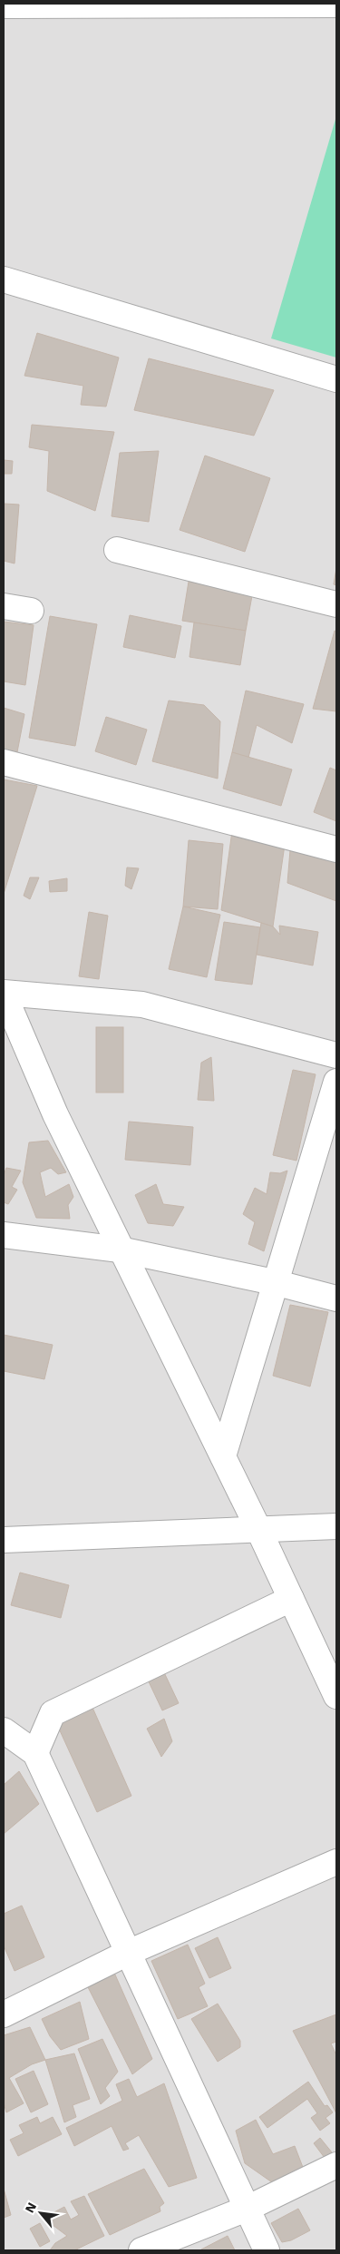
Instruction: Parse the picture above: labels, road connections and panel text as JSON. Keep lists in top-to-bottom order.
{
  "north": "top left"
}
